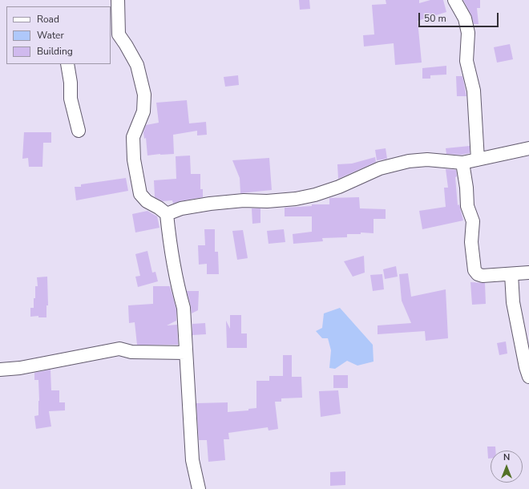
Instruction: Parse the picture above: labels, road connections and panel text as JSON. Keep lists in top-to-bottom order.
{
  "legend": ["Road", "Water", "Building"],
  "scale_bar": "50 m",
  "north": "top"
}
